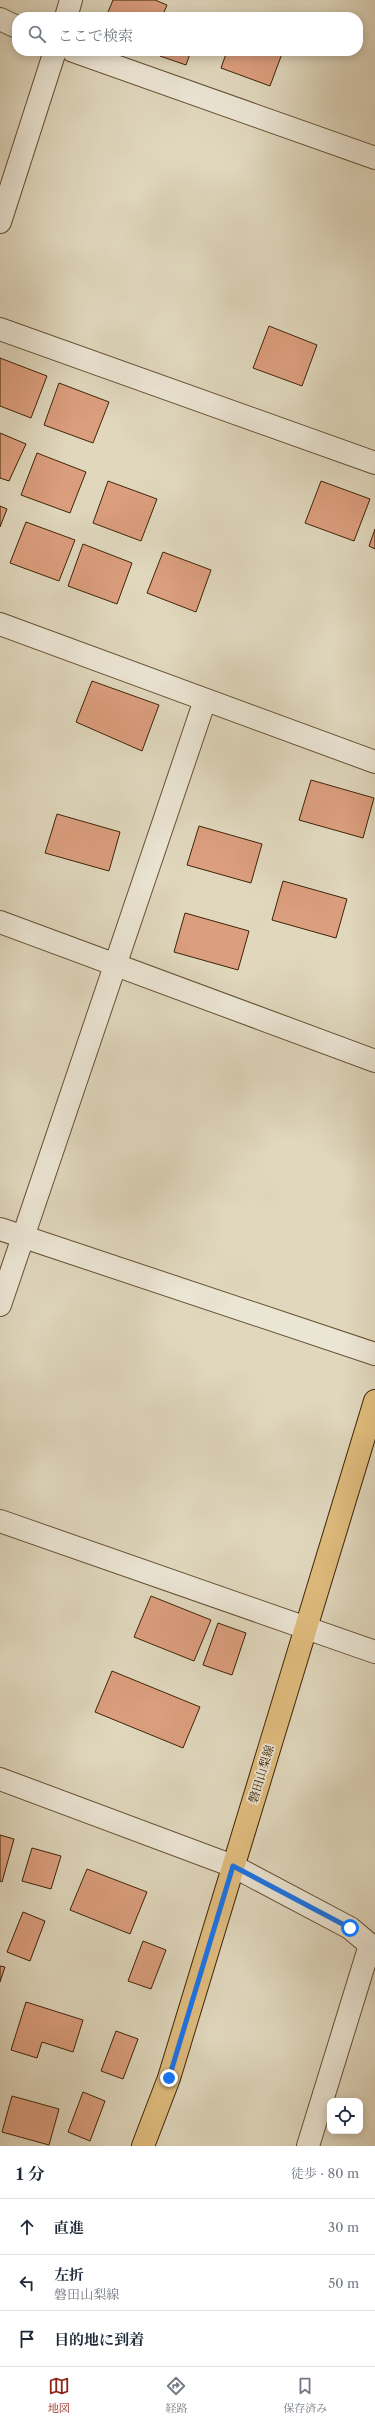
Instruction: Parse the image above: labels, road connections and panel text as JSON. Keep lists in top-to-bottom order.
{
  "streets": {
    "main road": ["磐田山梨線"]
  },
  "page": {
    "search": "ここで検索",
    "heading": ["1 分", "徒歩 · 80 m"],
    "list": [
      ["直進", "30 m"],
      ["左折", "磐田山梨線", "50 m"],
      "目的地に到着"
    ],
    "nav": ["地図", "経路", "保存済み"]
  }
}
